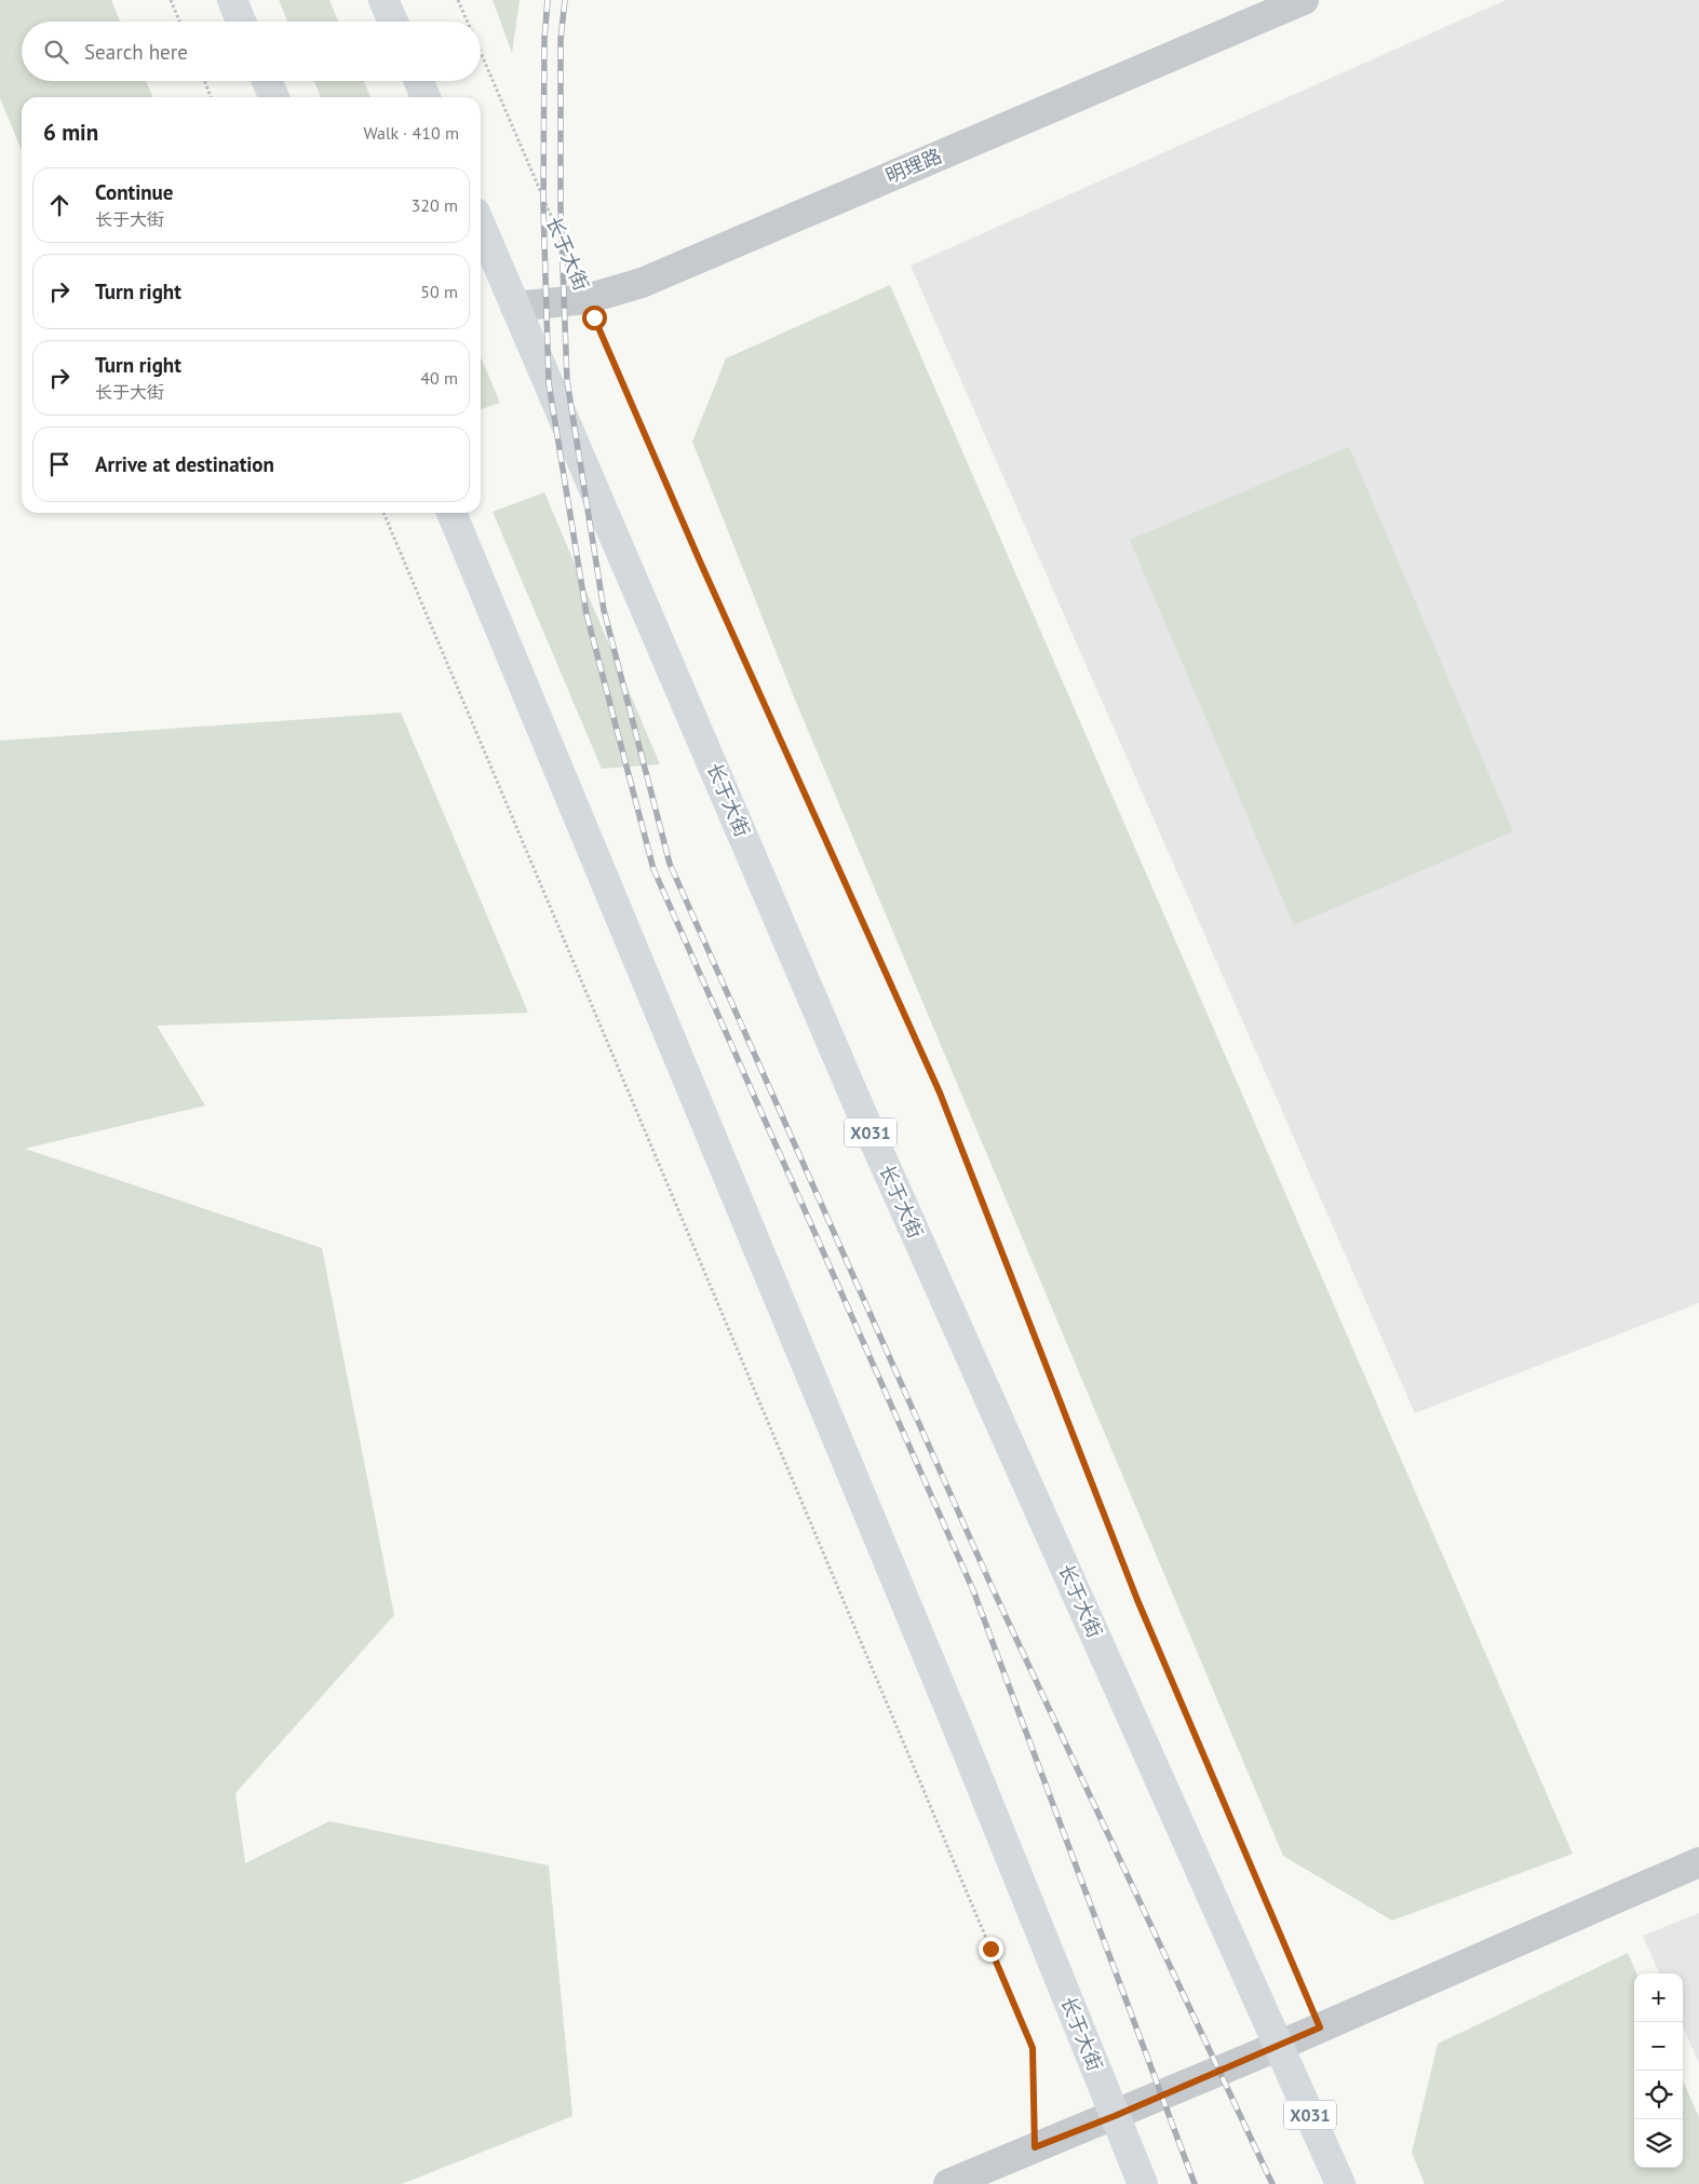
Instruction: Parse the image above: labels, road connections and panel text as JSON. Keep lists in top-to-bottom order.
{
  "streets": {
    "main road": ["长于大街", "X031"],
    "street": ["明理路"]
  },
  "crossings": [
    ["明理路", "长于大街"]
  ],
  "page": {
    "search": "Search here",
    "heading": ["6 min", "Walk · 410 m"],
    "list": [
      ["Continue", "长于大街", "320 m"],
      ["Turn right", "50 m"],
      ["Turn right", "长于大街", "40 m"],
      "Arrive at destination"
    ],
    "map_buttons": ["+", "−"]
  }
}
